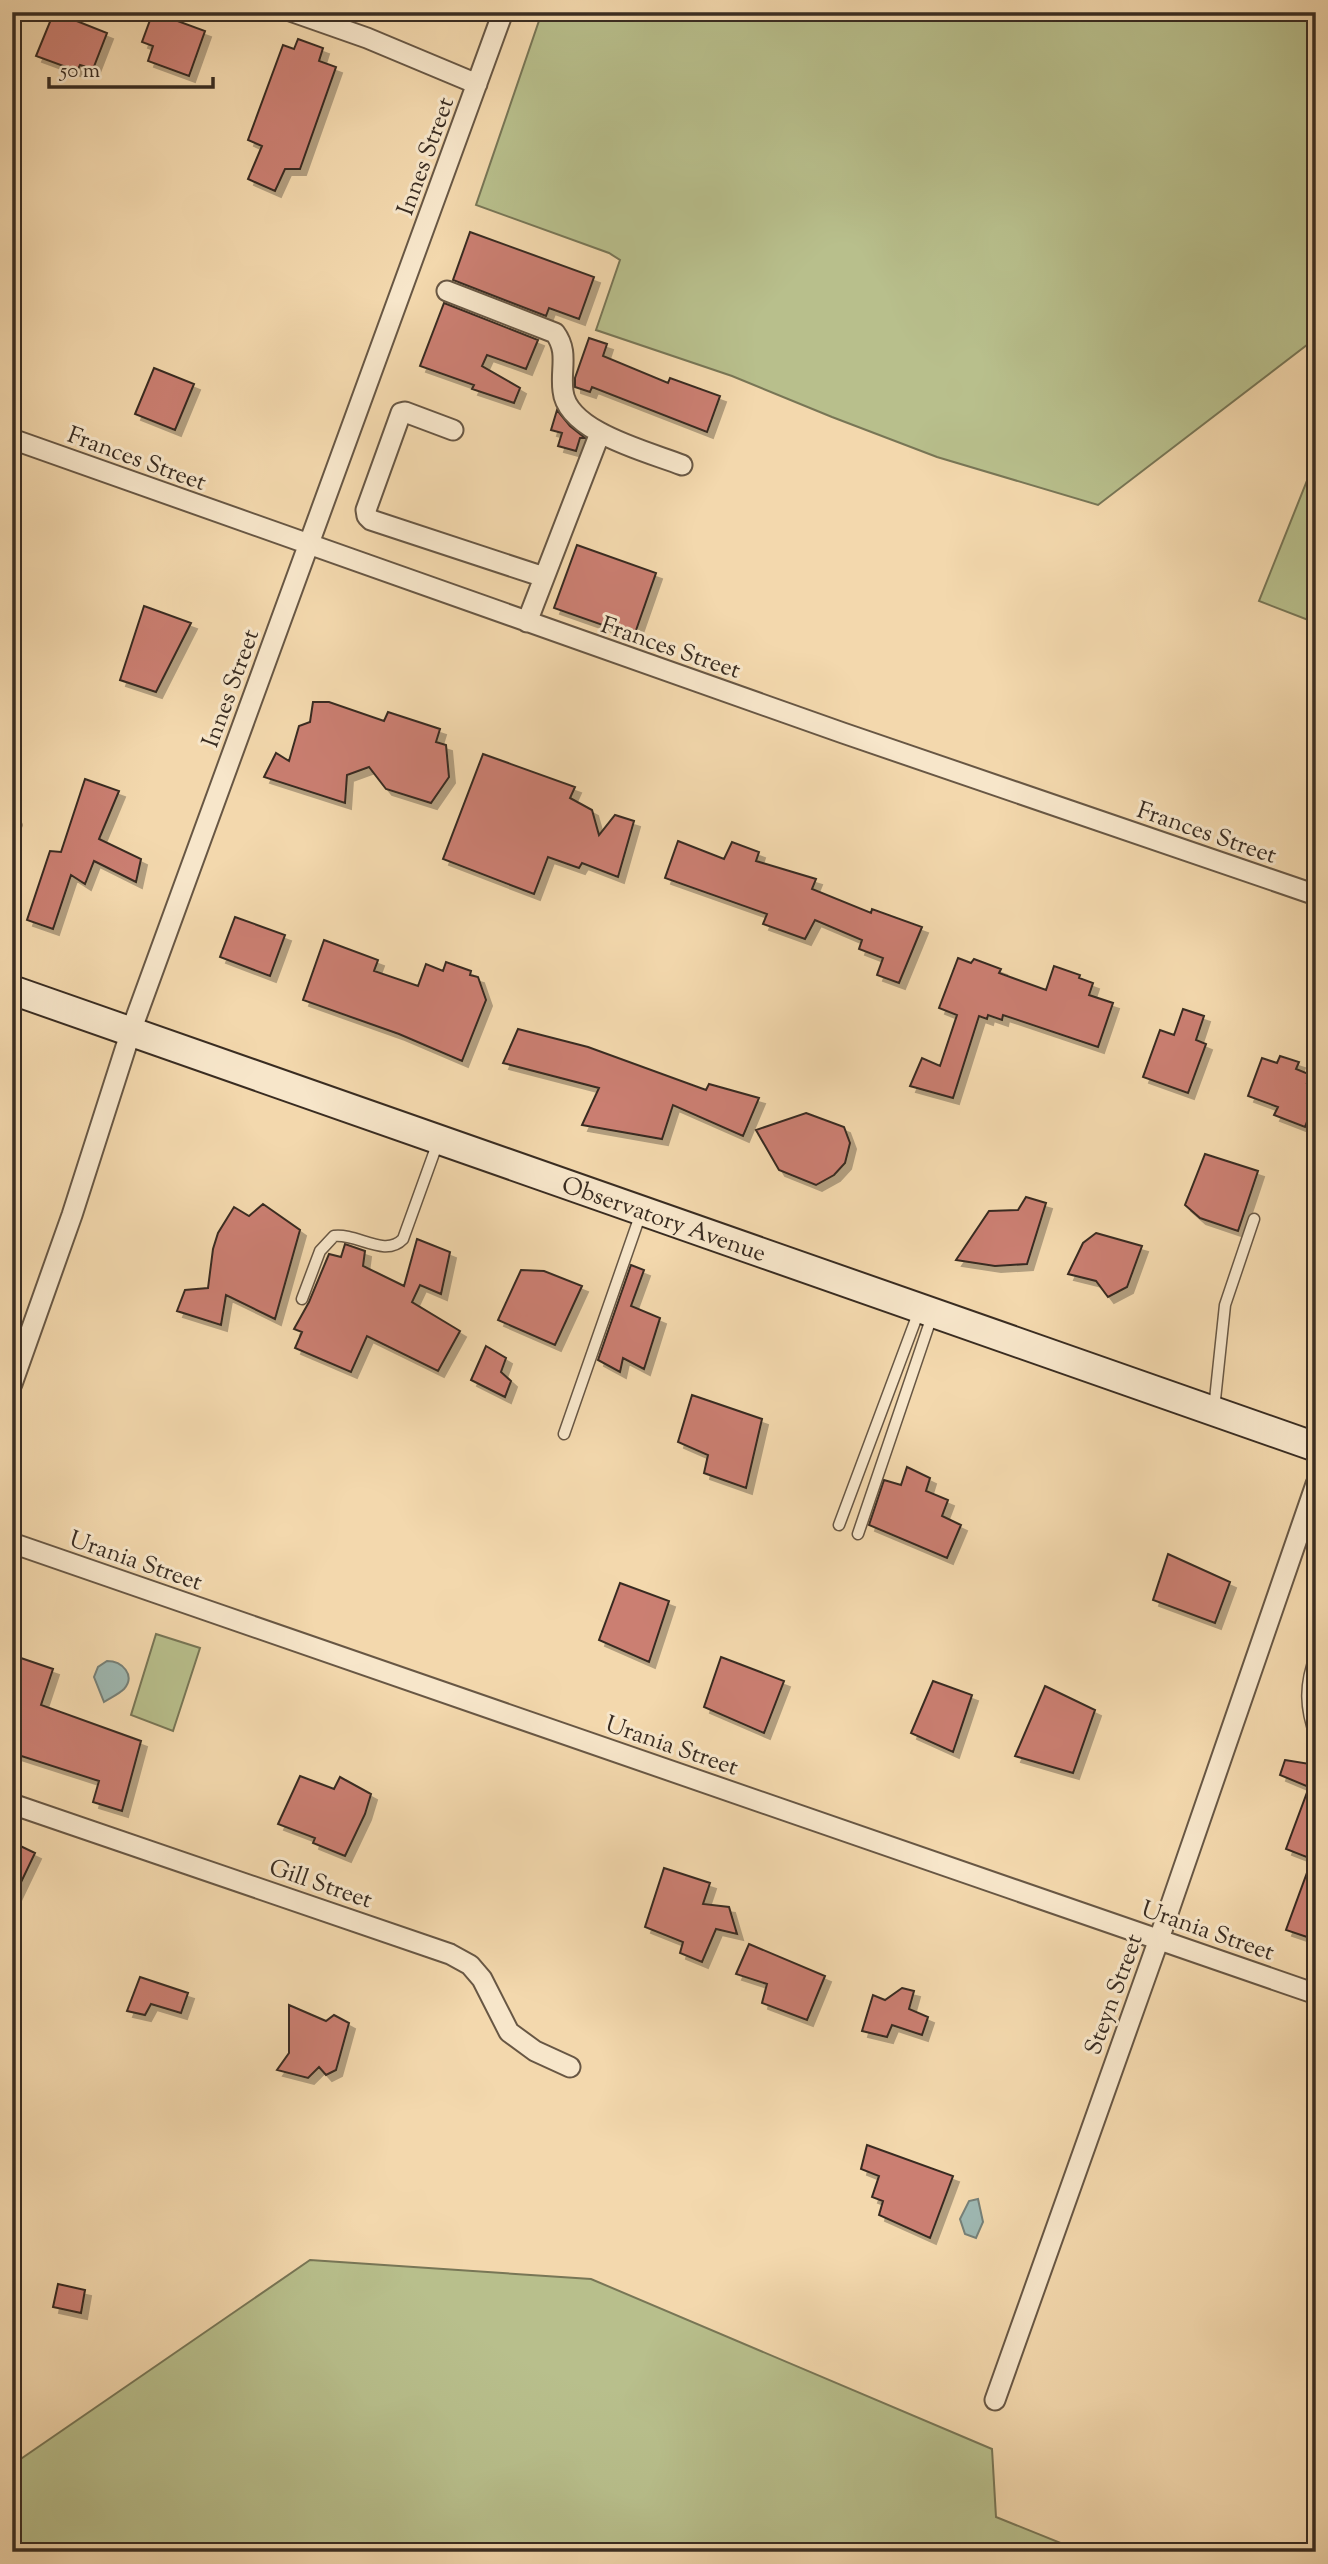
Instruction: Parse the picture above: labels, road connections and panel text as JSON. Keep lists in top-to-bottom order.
{
  "streets": {
    "main road": ["Observatory Avenue"],
    "street": [
      "Innes Street",
      "Frances Street",
      "Urania Street",
      "Gill Street",
      "Steyn Street"
    ]
  },
  "crossings": [
    ["Innes Street", "Frances Street"],
    ["Innes Street", "Observatory Avenue"],
    ["Urania Street", "Steyn Street"]
  ],
  "scale_bar": "50 m"
}
